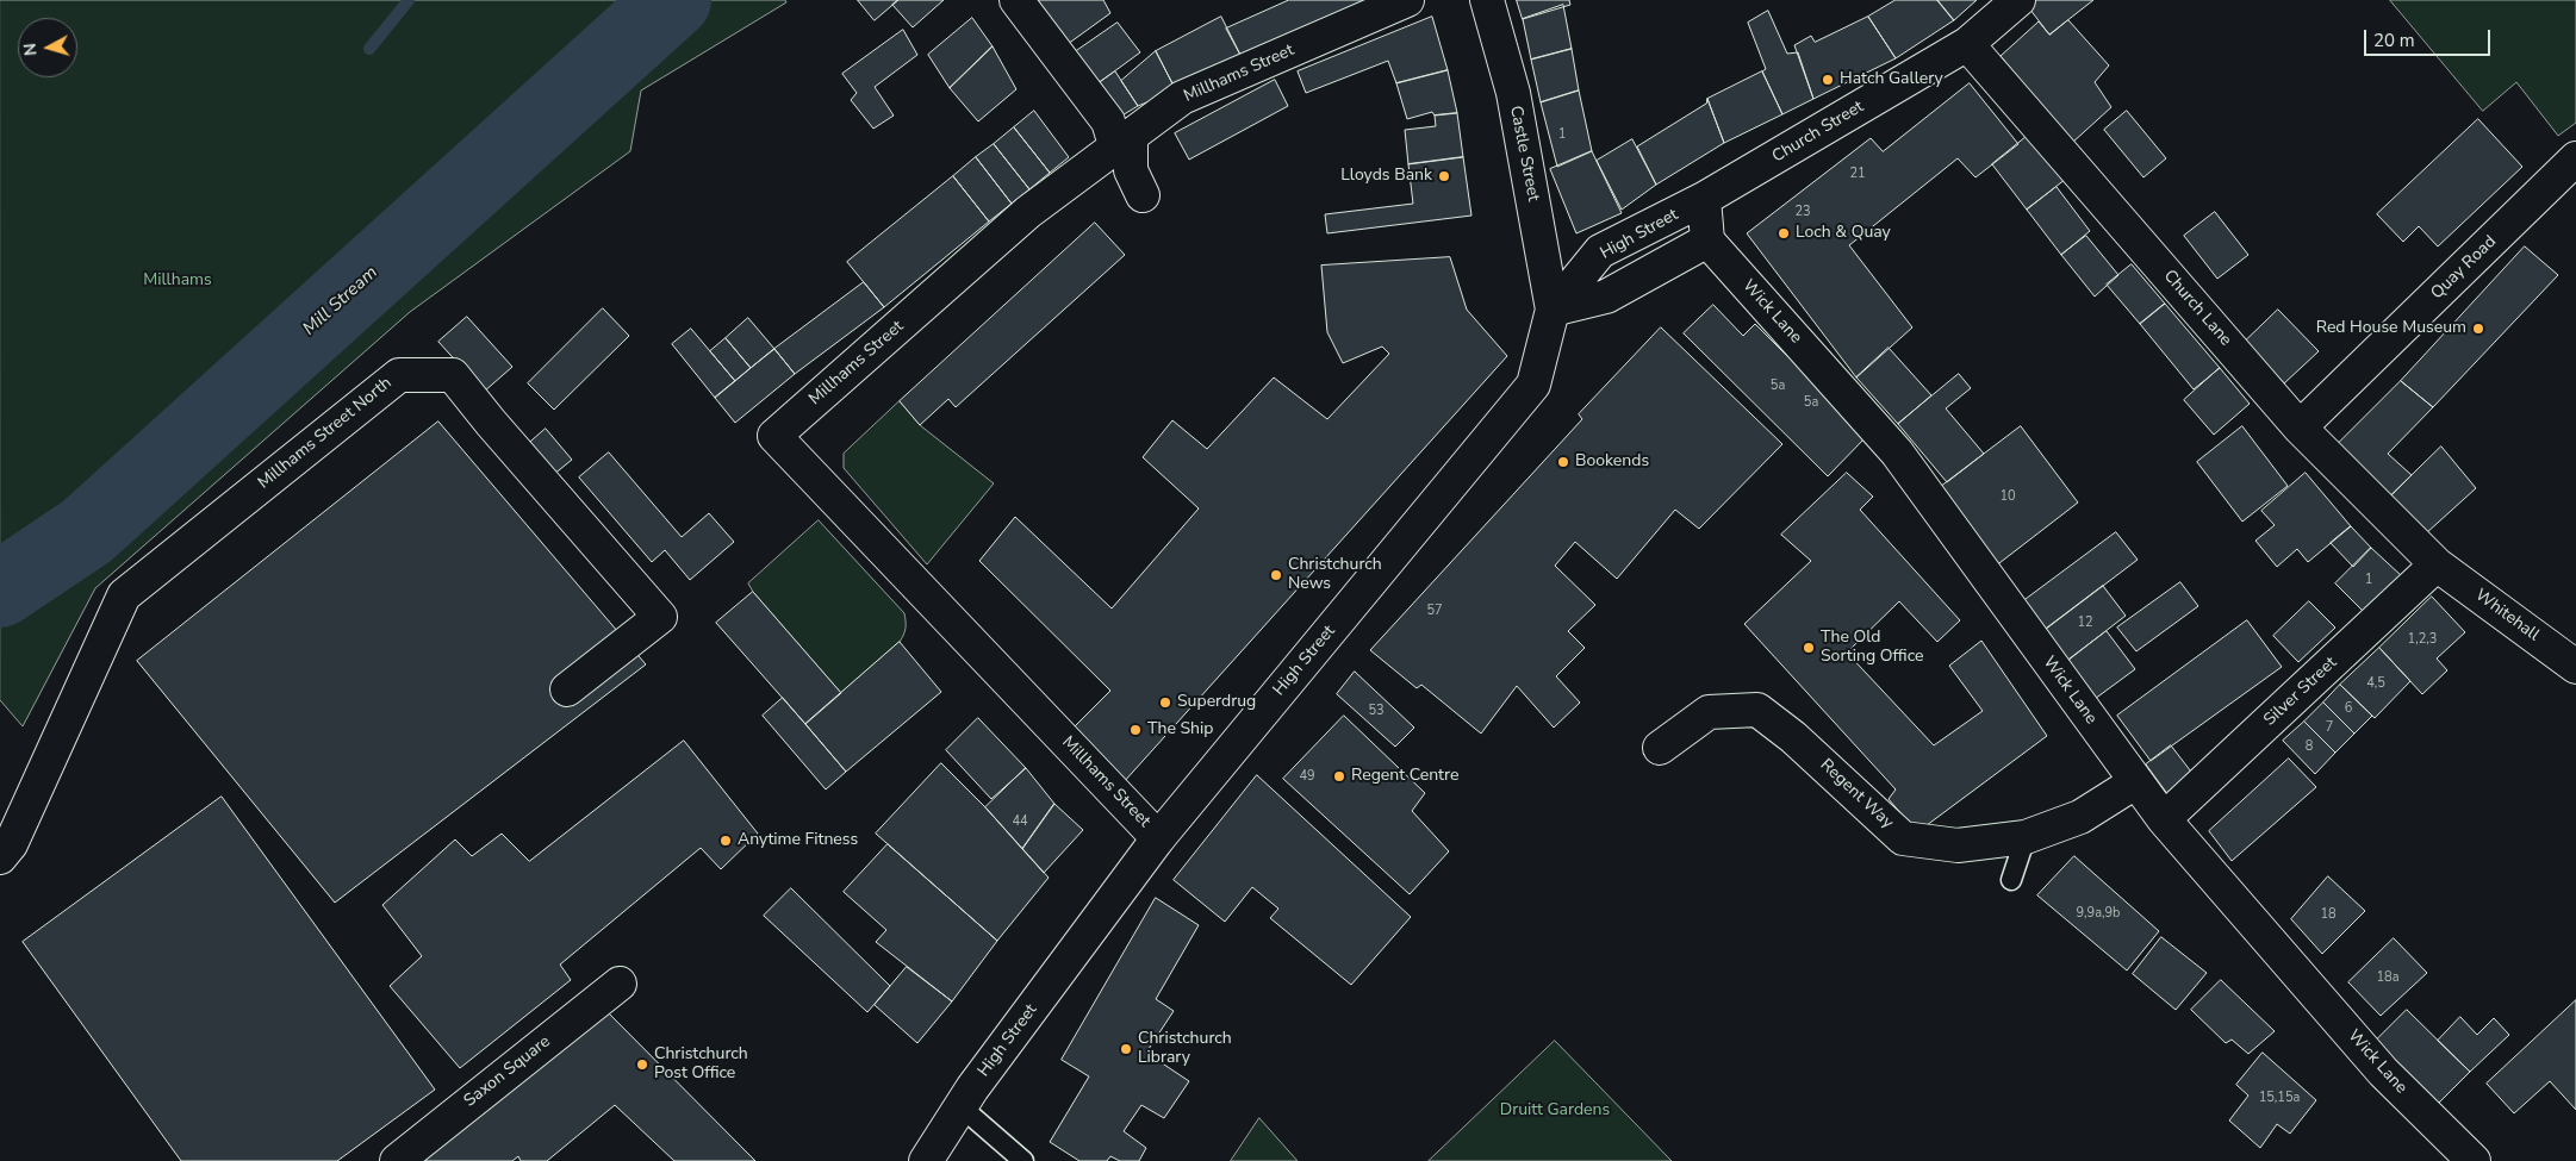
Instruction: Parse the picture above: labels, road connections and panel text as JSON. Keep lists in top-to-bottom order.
{
  "streets": {
    "street": [
      "Millhams Street",
      "Church Street",
      "Castle Street",
      "High Street",
      "Quay Road",
      "Church Lane",
      "Wick Lane",
      "Millhams Street North",
      "Whitehall",
      "Silver Street",
      "Regent Way",
      "Saxon Square"
    ]
  },
  "crossings": [
    ["Millhams Street", "High Street"],
    ["Church Street", "High Street"],
    ["Church Street", "Church Lane"],
    ["Castle Street", "High Street"],
    ["Quay Road", "Church Lane"],
    ["Church Lane", "Whitehall"],
    ["Church Lane", "Silver Street"],
    ["Wick Lane", "Silver Street"],
    ["Wick Lane", "Regent Way"],
    ["Whitehall", "Silver Street"]
  ],
  "water": ["Mill Stream"],
  "parks": ["Millhams", "Druitt Gardens"],
  "places": [
    "Hatch Gallery",
    "Lloyds Bank",
    "Loch & Quay",
    "Red House Museum",
    "Bookends",
    "Christchurch News",
    "The Old Sorting Office",
    "Superdrug",
    "The Ship",
    "Regent Centre",
    "Anytime Fitness",
    "Christchurch Library",
    "Christchurch Post Office"
  ],
  "house_numbers": [
    "1",
    "21",
    "23",
    "5a",
    "5a",
    "10",
    "1",
    "57",
    "12",
    "1,2,3",
    "4,5",
    "6",
    "53",
    "7",
    "8",
    "49",
    "44",
    "9,9a,9b",
    "18",
    "18a",
    "15,15a"
  ],
  "scale_bar": "20 m",
  "north": "left"
}
